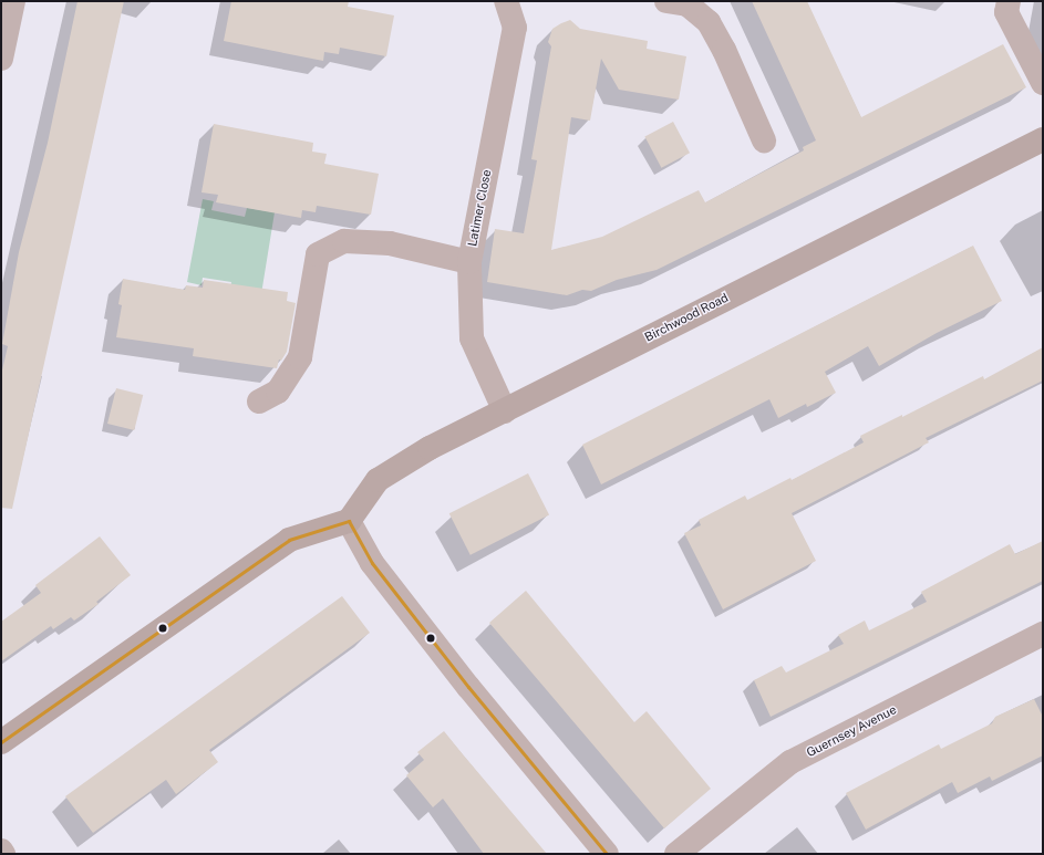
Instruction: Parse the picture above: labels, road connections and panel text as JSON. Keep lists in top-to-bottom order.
{
  "streets": {
    "street": ["Latimer Close", "Birchwood Road", "Guernsey Avenue"]
  },
  "crossings": [
    ["Latimer Close", "Birchwood Road"]
  ]
}
